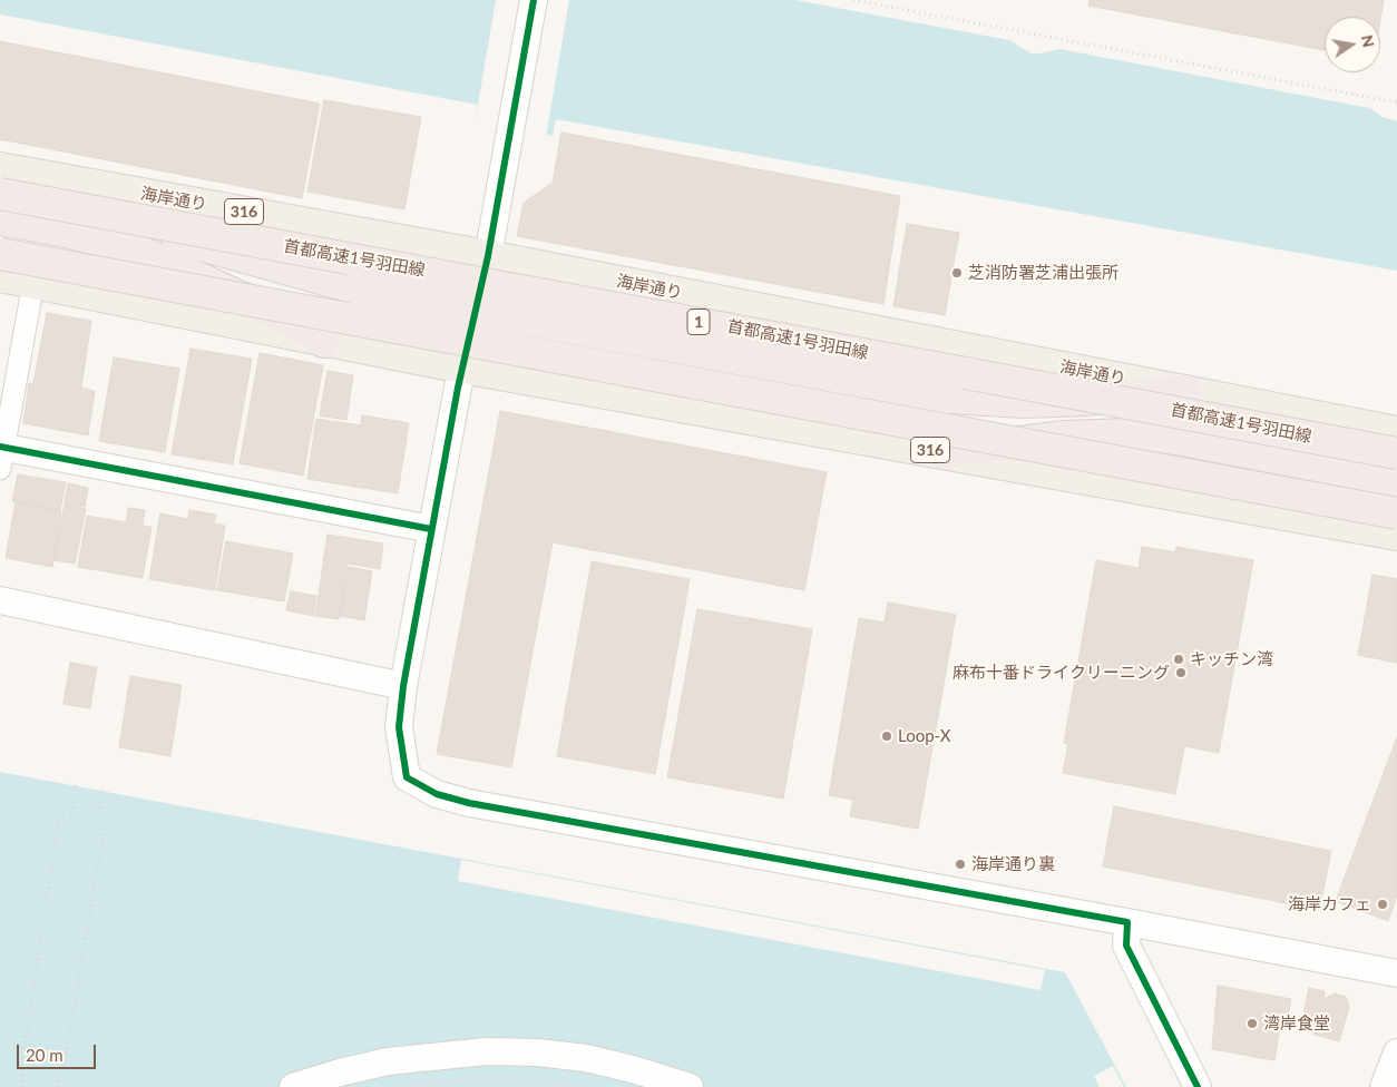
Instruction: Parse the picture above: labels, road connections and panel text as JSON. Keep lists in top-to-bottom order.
{
  "streets": {
    "highway": ["首都高速1号羽田線", "1"],
    "main road": ["海岸通り", "316"]
  },
  "places": [
    "芝消防署芝浦出張所",
    "キッチン湾",
    "麻布十番ドライクリーニング",
    "Loop-X",
    "海岸通り裏",
    "海岸カフェ",
    "湾岸食堂"
  ],
  "scale_bar": "20 m",
  "north": "right"
}
